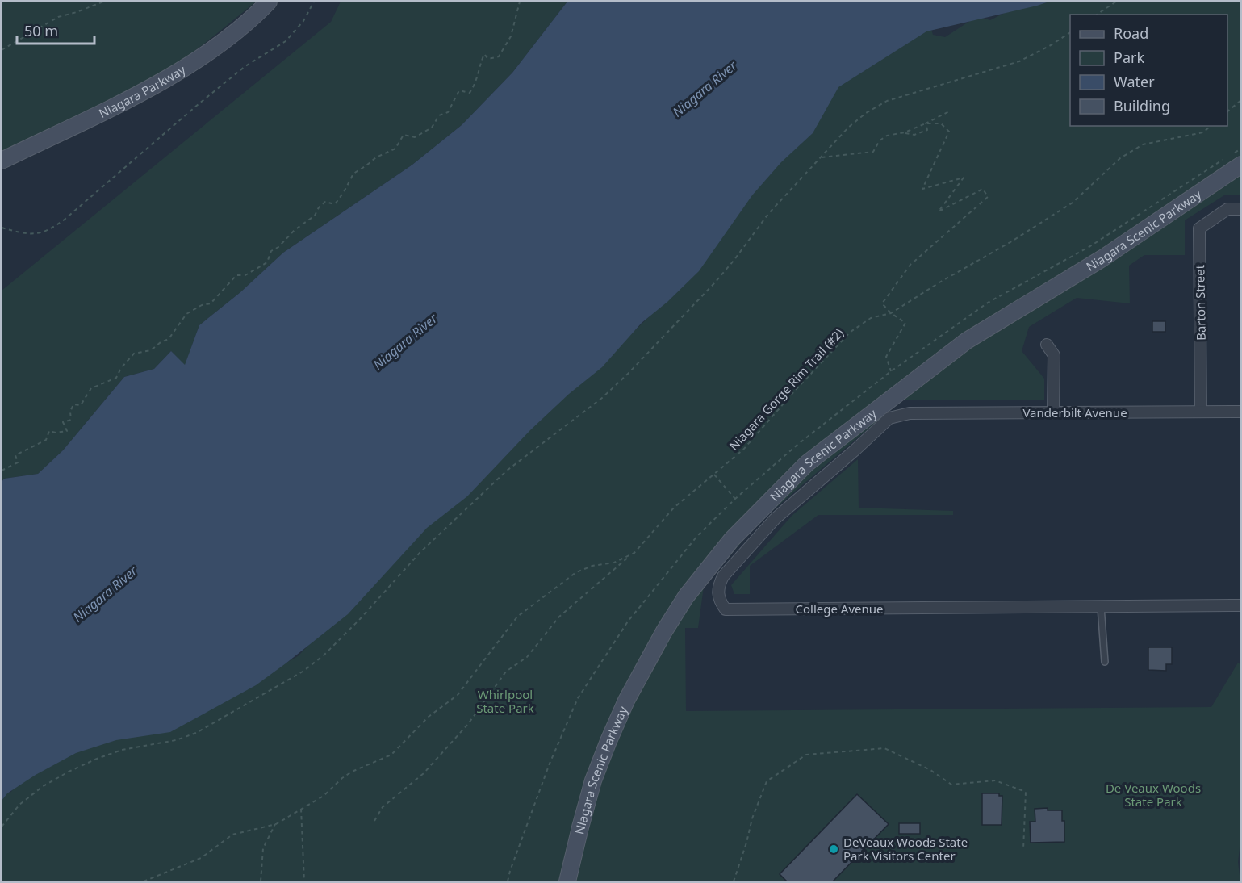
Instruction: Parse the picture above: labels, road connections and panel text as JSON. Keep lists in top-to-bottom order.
{
  "streets": {
    "main road": ["Niagara Parkway", "Niagara Scenic Parkway"],
    "street": ["Barton Street", "Vanderbilt Avenue", "College Avenue"],
    "path": ["Niagara Gorge Rim Trail (#2)"]
  },
  "crossings": [
    ["Barton Street", "Vanderbilt Avenue"],
    ["Vanderbilt Avenue", "College Avenue"]
  ],
  "water": ["Niagara River"],
  "parks": ["Whirlpool State Park", "De Veaux Woods State Park"],
  "places": ["DeVeaux Woods State Park Visitors Center"],
  "legend": [
    "Road",
    "Park",
    "Water",
    "Building"
  ],
  "scale_bar": "50 m"
}
